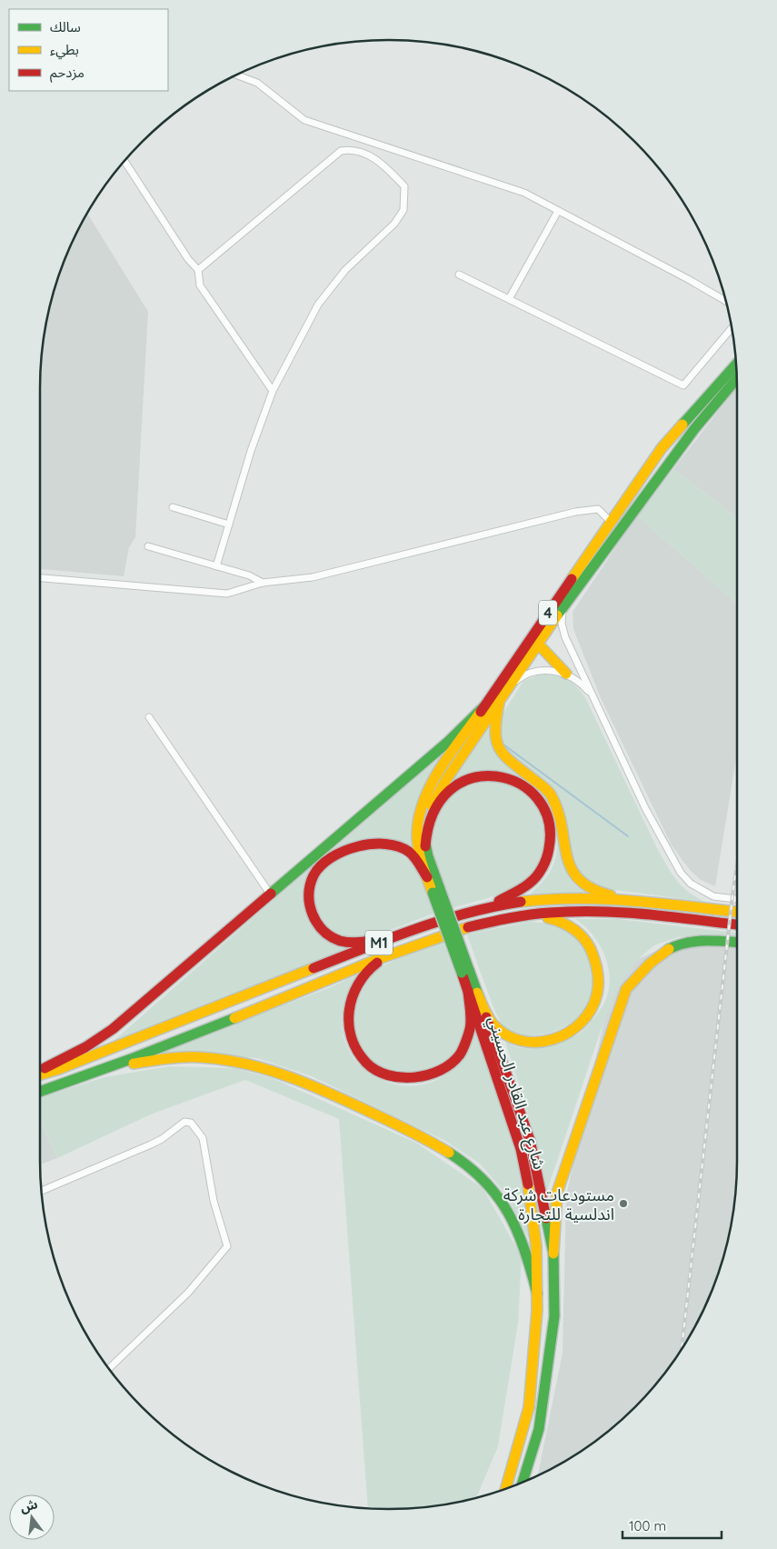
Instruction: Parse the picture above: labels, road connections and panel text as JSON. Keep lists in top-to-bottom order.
{
  "streets": {
    "main road": ["4", "M1", "شارع عبد القادر الحسيني"]
  },
  "crossings": [
    ["4", "شارع عبد القادر الحسيني"]
  ],
  "places": ["مستودعات شركة اندلسية للتجارة"],
  "legend": ["سالك", "بطيء", "مزدحم"],
  "scale_bar": "100 m",
  "north": "top"
}
